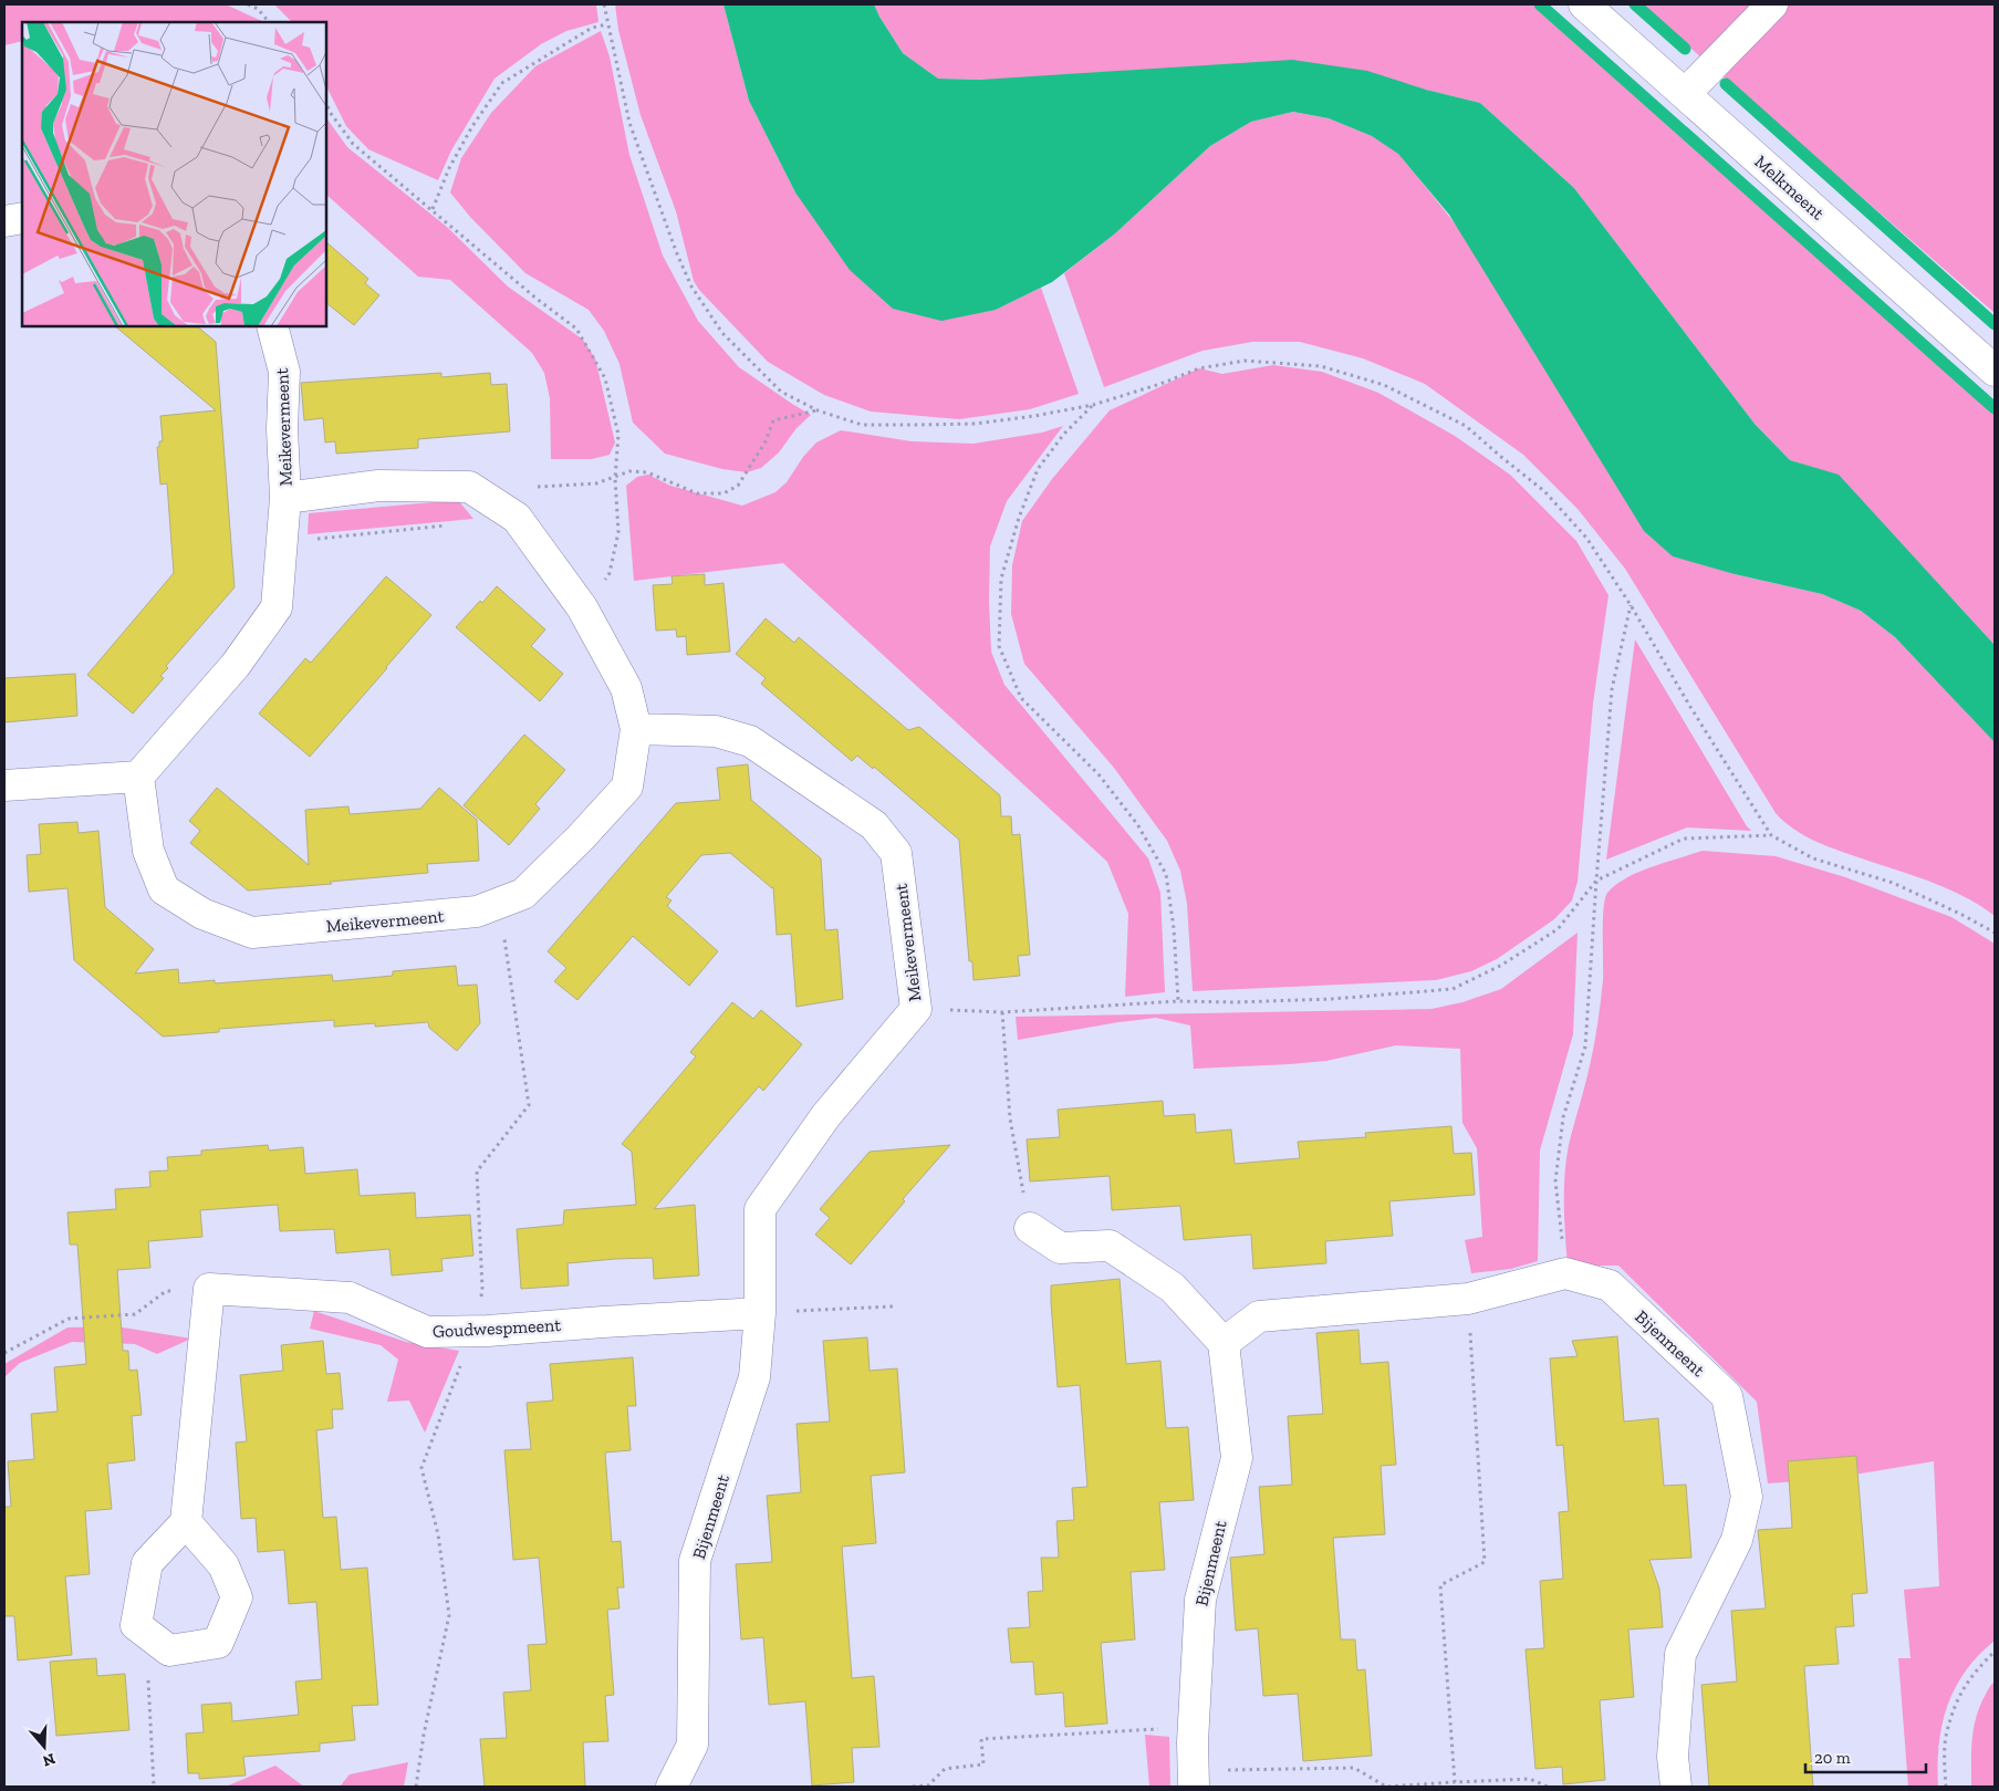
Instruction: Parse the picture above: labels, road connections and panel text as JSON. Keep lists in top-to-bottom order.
{
  "streets": {
    "street": [
      "Melkmeent",
      "Meikevermeent",
      "Goudwespmeent",
      "Bijenmeent"
    ]
  },
  "crossings": [
    ["Meikevermeent", "Goudwespmeent"],
    ["Meikevermeent", "Bijenmeent"],
    ["Goudwespmeent", "Bijenmeent"]
  ],
  "scale_bar": "20 m",
  "north": "bottom"
}
